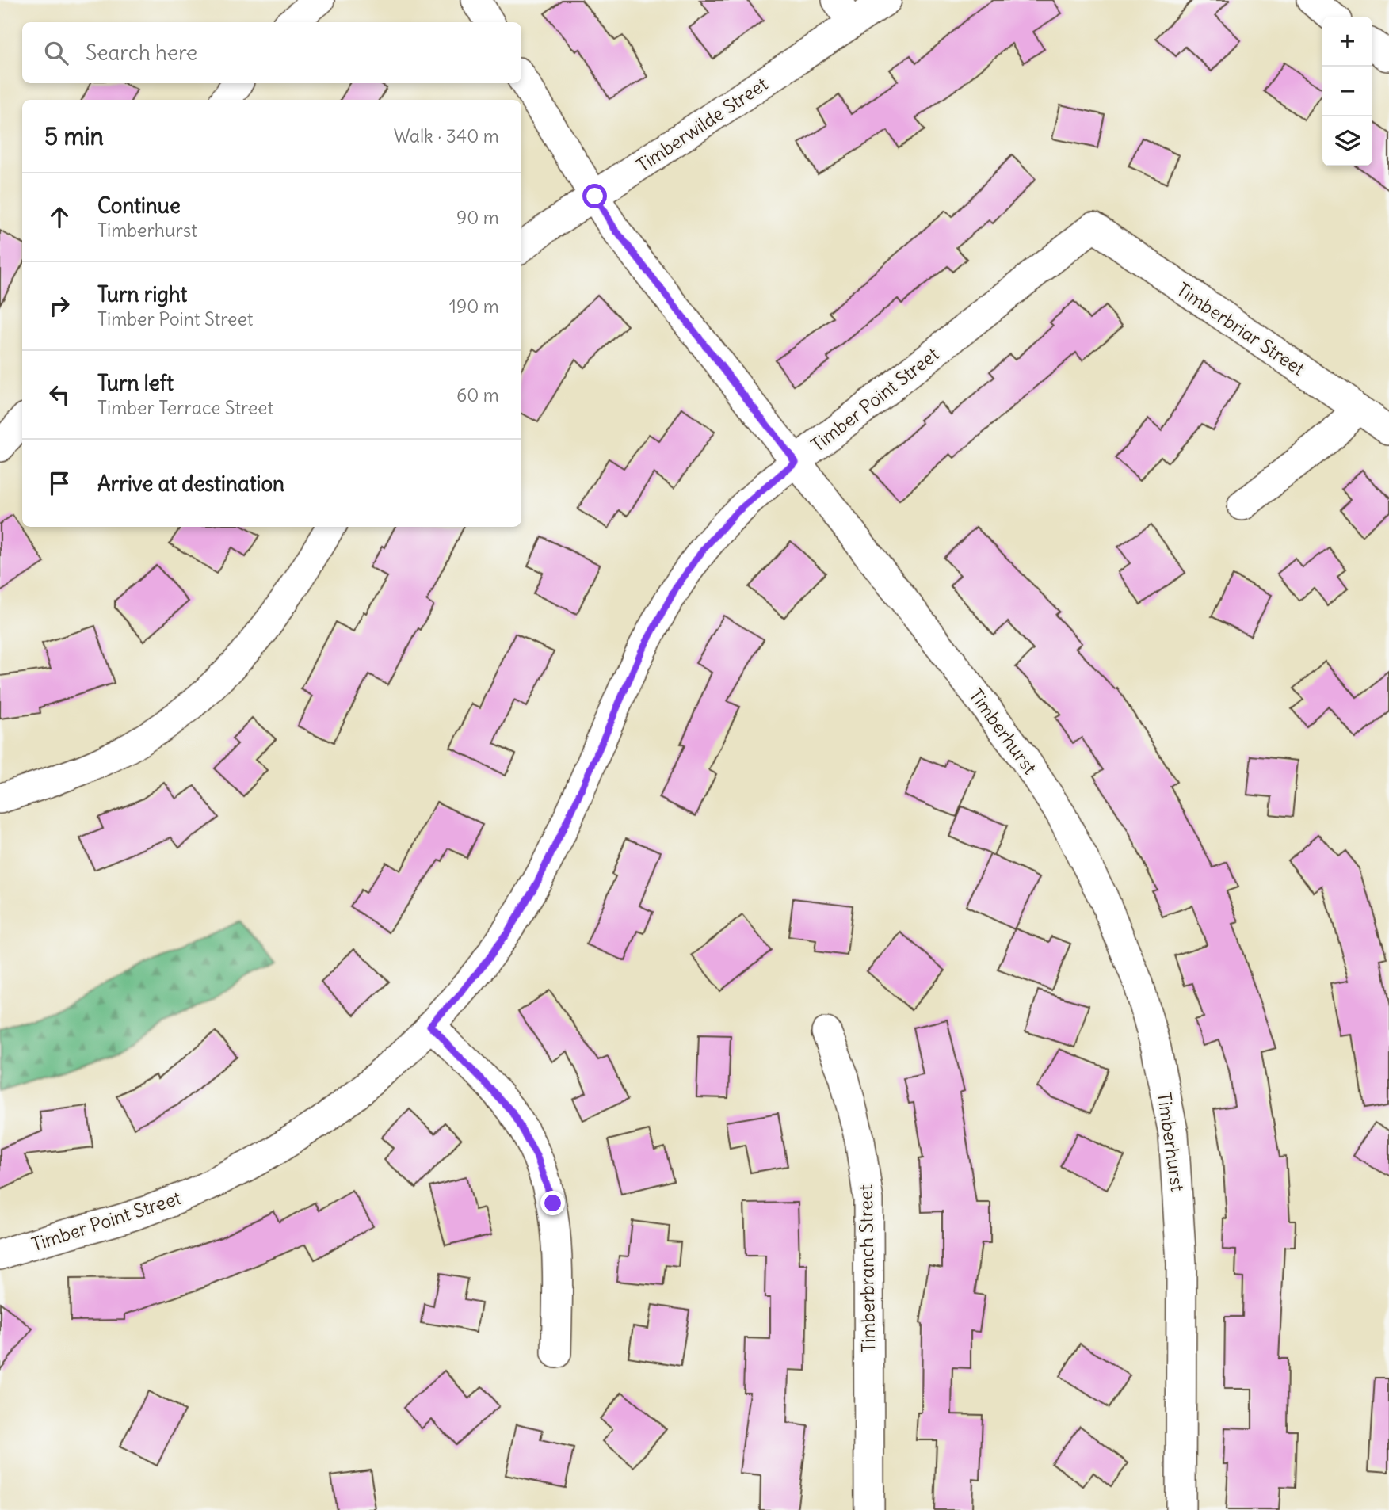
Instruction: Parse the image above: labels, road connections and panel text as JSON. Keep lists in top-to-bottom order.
{
  "streets": {
    "street": [
      "Timberwilde Street",
      "Timberbriar Street",
      "Timber Point Street",
      "Timberhurst",
      "Timberbranch Street"
    ]
  },
  "crossings": [
    ["Timberwilde Street", "Timberhurst"],
    ["Timberbriar Street", "Timber Point Street"],
    ["Timber Point Street", "Timberhurst"]
  ],
  "page": {
    "map_buttons": ["+", "−"],
    "search": "Search here",
    "heading": ["5 min", "Walk · 340 m"],
    "list": [
      ["Continue", "Timberhurst", "90 m"],
      ["Turn right", "Timber Point Street", "190 m"],
      ["Turn left", "Timber Terrace Street", "60 m"],
      "Arrive at destination"
    ]
  }
}
